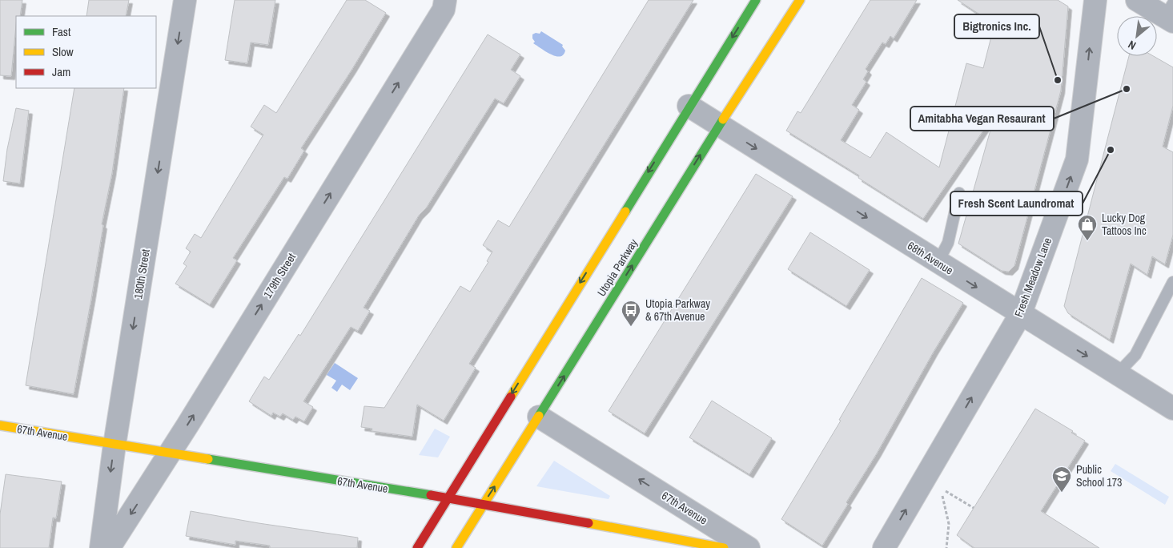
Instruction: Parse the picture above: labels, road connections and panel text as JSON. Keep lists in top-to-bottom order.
{
  "streets": {
    "main road": ["Utopia Parkway", "67th Avenue"],
    "street": [
      "68th Avenue",
      "180th Street",
      "179th Street",
      "Fresh Meadow Lane"
    ]
  },
  "crossings": [
    ["68th Avenue", "Utopia Parkway"],
    ["68th Avenue", "Fresh Meadow Lane"],
    ["Utopia Parkway", "67th Avenue"],
    ["180th Street", "67th Avenue"],
    ["179th Street", "67th Avenue"]
  ],
  "one_way": ["68th Avenue", "180th Street", "Fresh Meadow Lane"],
  "places": {
    "other": ["Bigtronics Inc.", "Amitabha Vegan Resaurant", "Fresh Scent Laundromat"],
    "shop": ["Lucky Dog Tattoos Inc"],
    "bus stop": ["Utopia Parkway & 67th Avenue"],
    "school or university": ["Public School 173"]
  },
  "legend": ["Fast", "Slow", "Jam"],
  "north": "bottom left"
}
